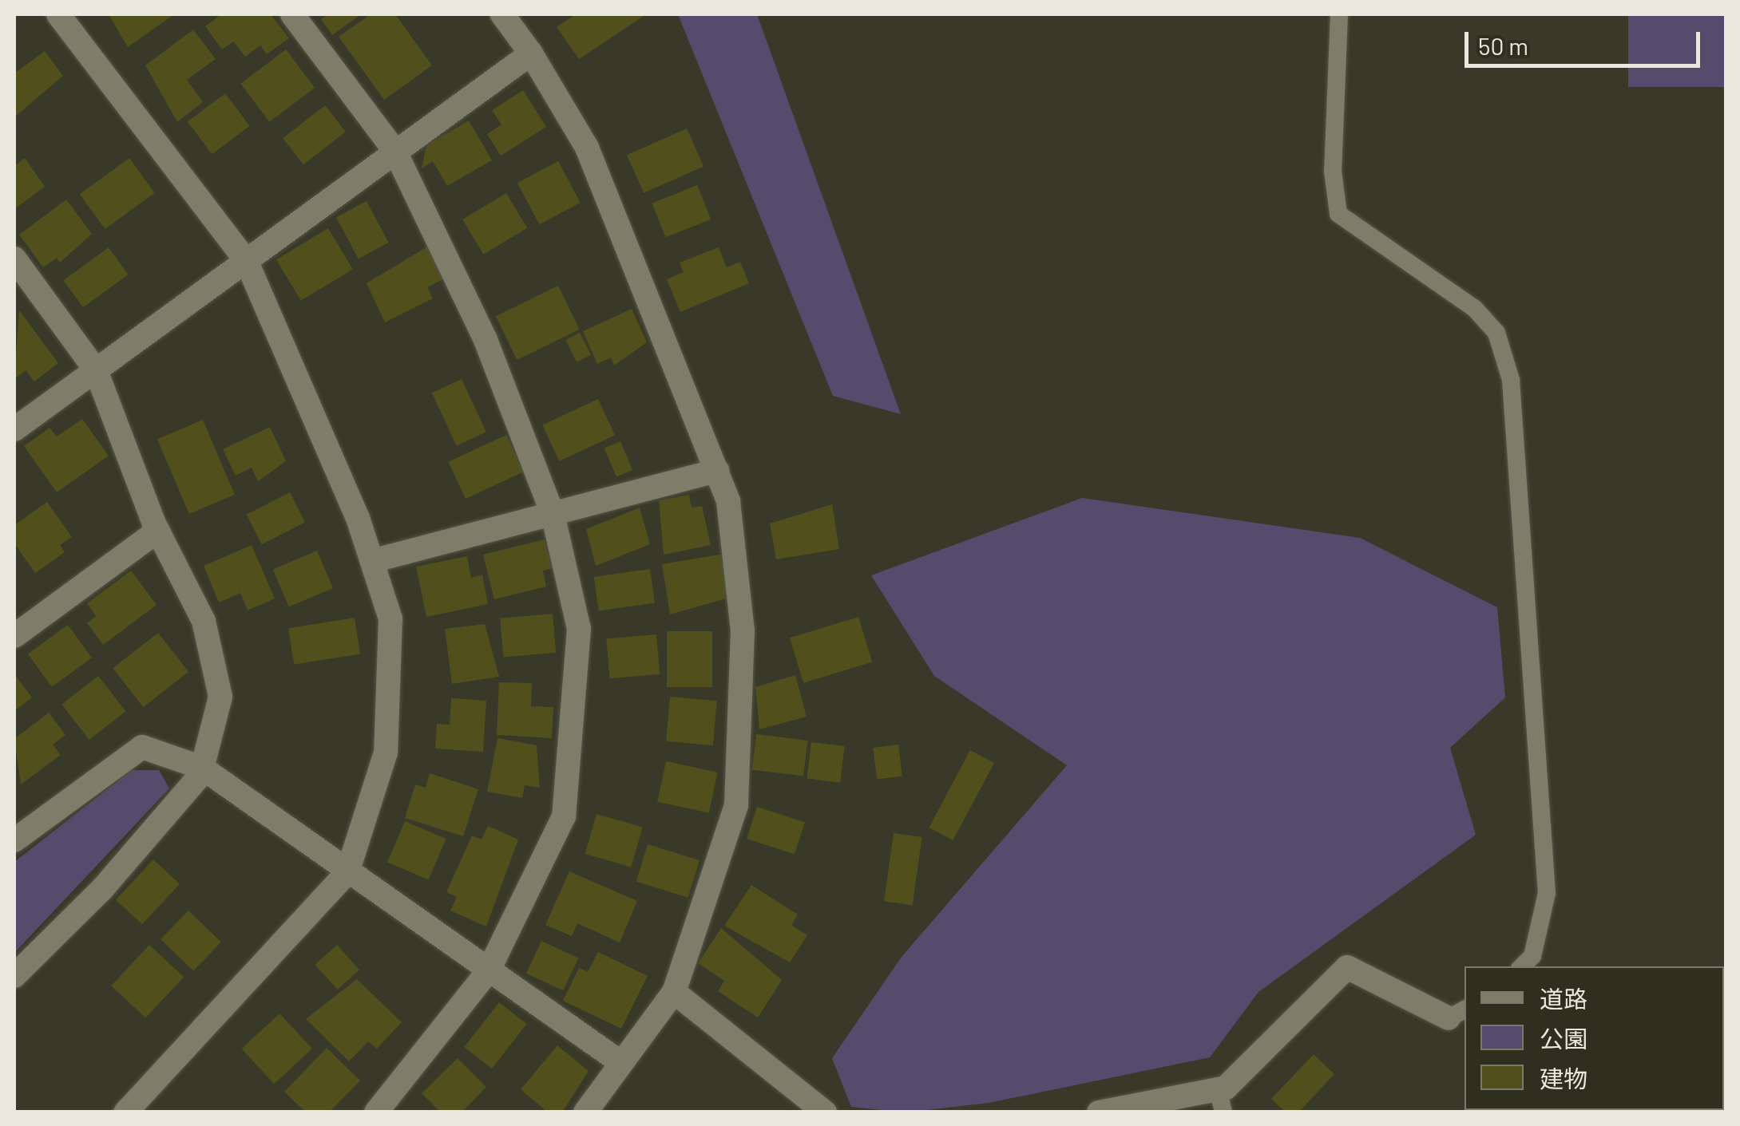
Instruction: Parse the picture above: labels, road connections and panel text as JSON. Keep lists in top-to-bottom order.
{
  "legend": ["道路", "公園", "建物"],
  "scale_bar": "50 m"
}
